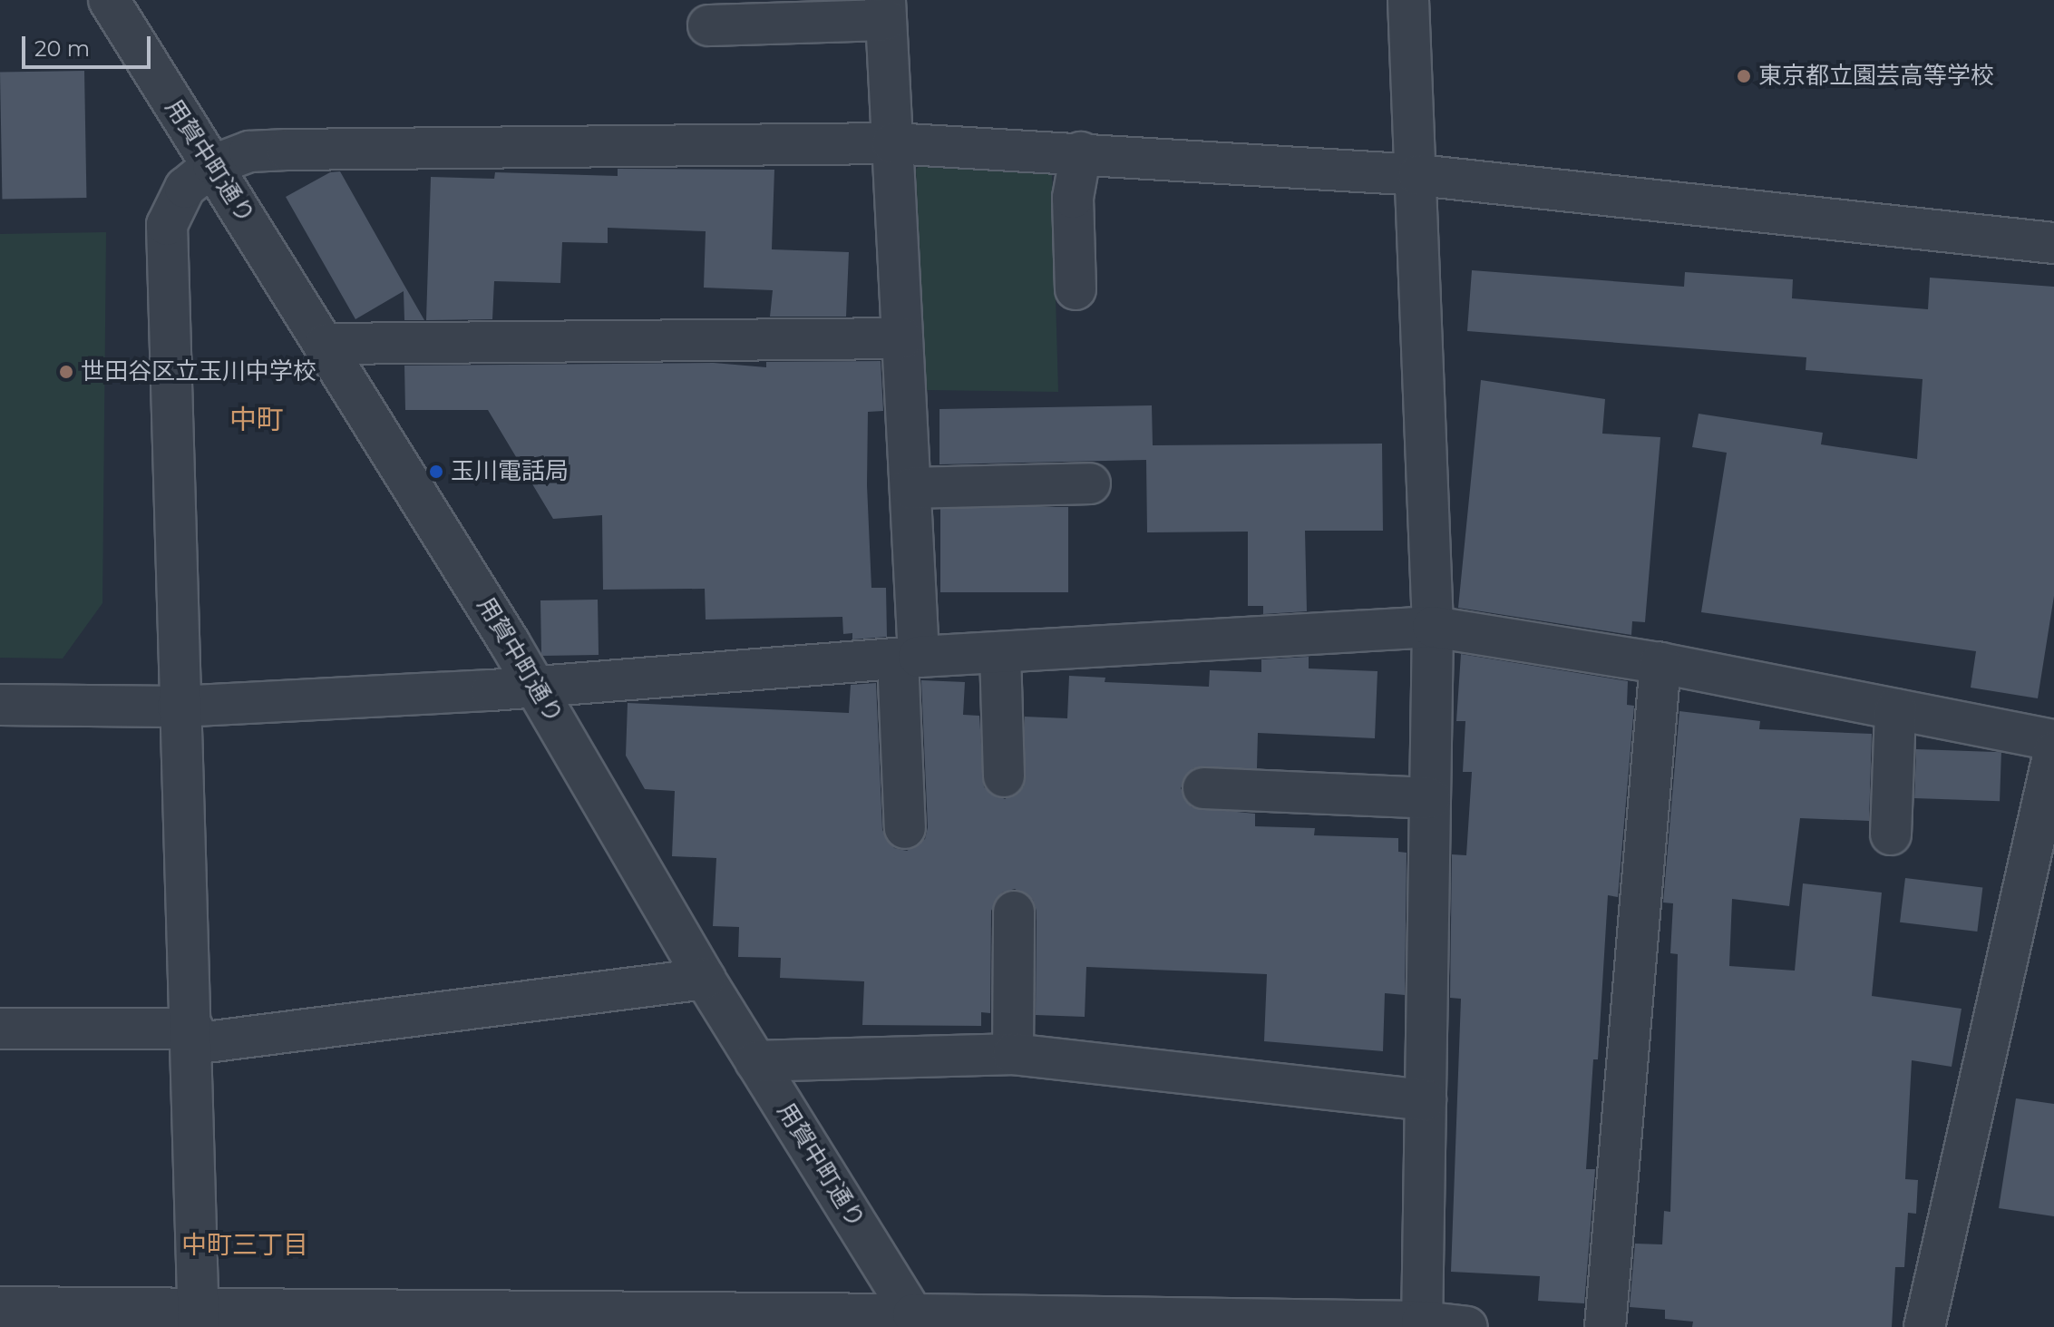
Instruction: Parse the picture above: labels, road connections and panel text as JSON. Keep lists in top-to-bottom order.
{
  "streets": {
    "street": ["用賀中町通り"]
  },
  "districts": ["中町", "中町三丁目"],
  "places": ["東京都立園芸高等学校", "世田谷区立玉川中学校", "玉川電話局"],
  "scale_bar": "20 m"
}
